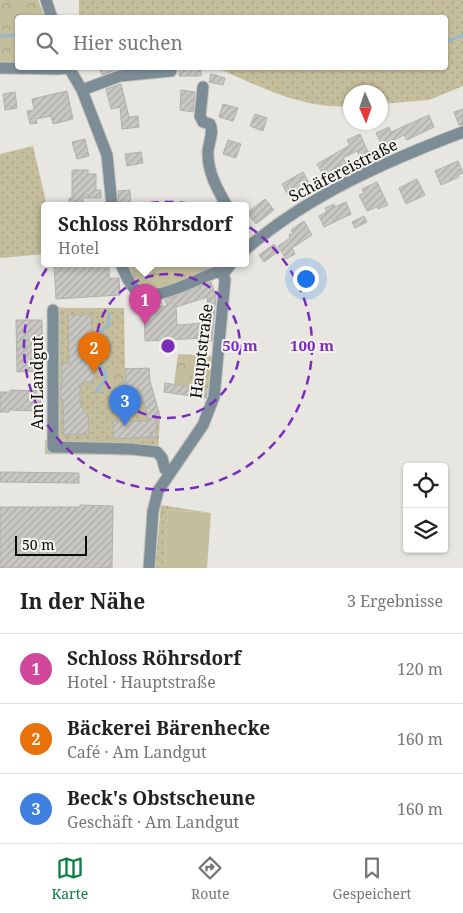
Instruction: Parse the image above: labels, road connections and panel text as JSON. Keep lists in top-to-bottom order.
{
  "streets": {
    "street": ["Schäfereistraße", "Hauptstraße", "Am Landgut"]
  },
  "crossings": [
    ["Hauptstraße", "Am Landgut"]
  ],
  "scale_bar": "50 m",
  "north": "bottom",
  "page": {
    "search": "Hier suchen",
    "popup": ["Schloss Röhrsdorf", "Hotel"],
    "pins": ["1", "2", "3"],
    "scale": "50 m",
    "heading": ["In der Nähe", "3 Ergebnisse"],
    "list": [
      {
        "mark": "1",
        "name": "Schloss Röhrsdorf",
        "note": "Hotel · Hauptstraße",
        "value": "120 m"
      },
      {
        "mark": "2",
        "name": "Bäckerei Bärenhecke",
        "note": "Café · Am Landgut",
        "value": "160 m"
      },
      {
        "mark": "3",
        "name": "Beck's Obstscheune",
        "note": "Geschäft · Am Landgut",
        "value": "160 m"
      }
    ],
    "nav": ["Karte", "Route", "Gespeichert"]
  },
  "rings": ["50 m", "100 m"]
}
